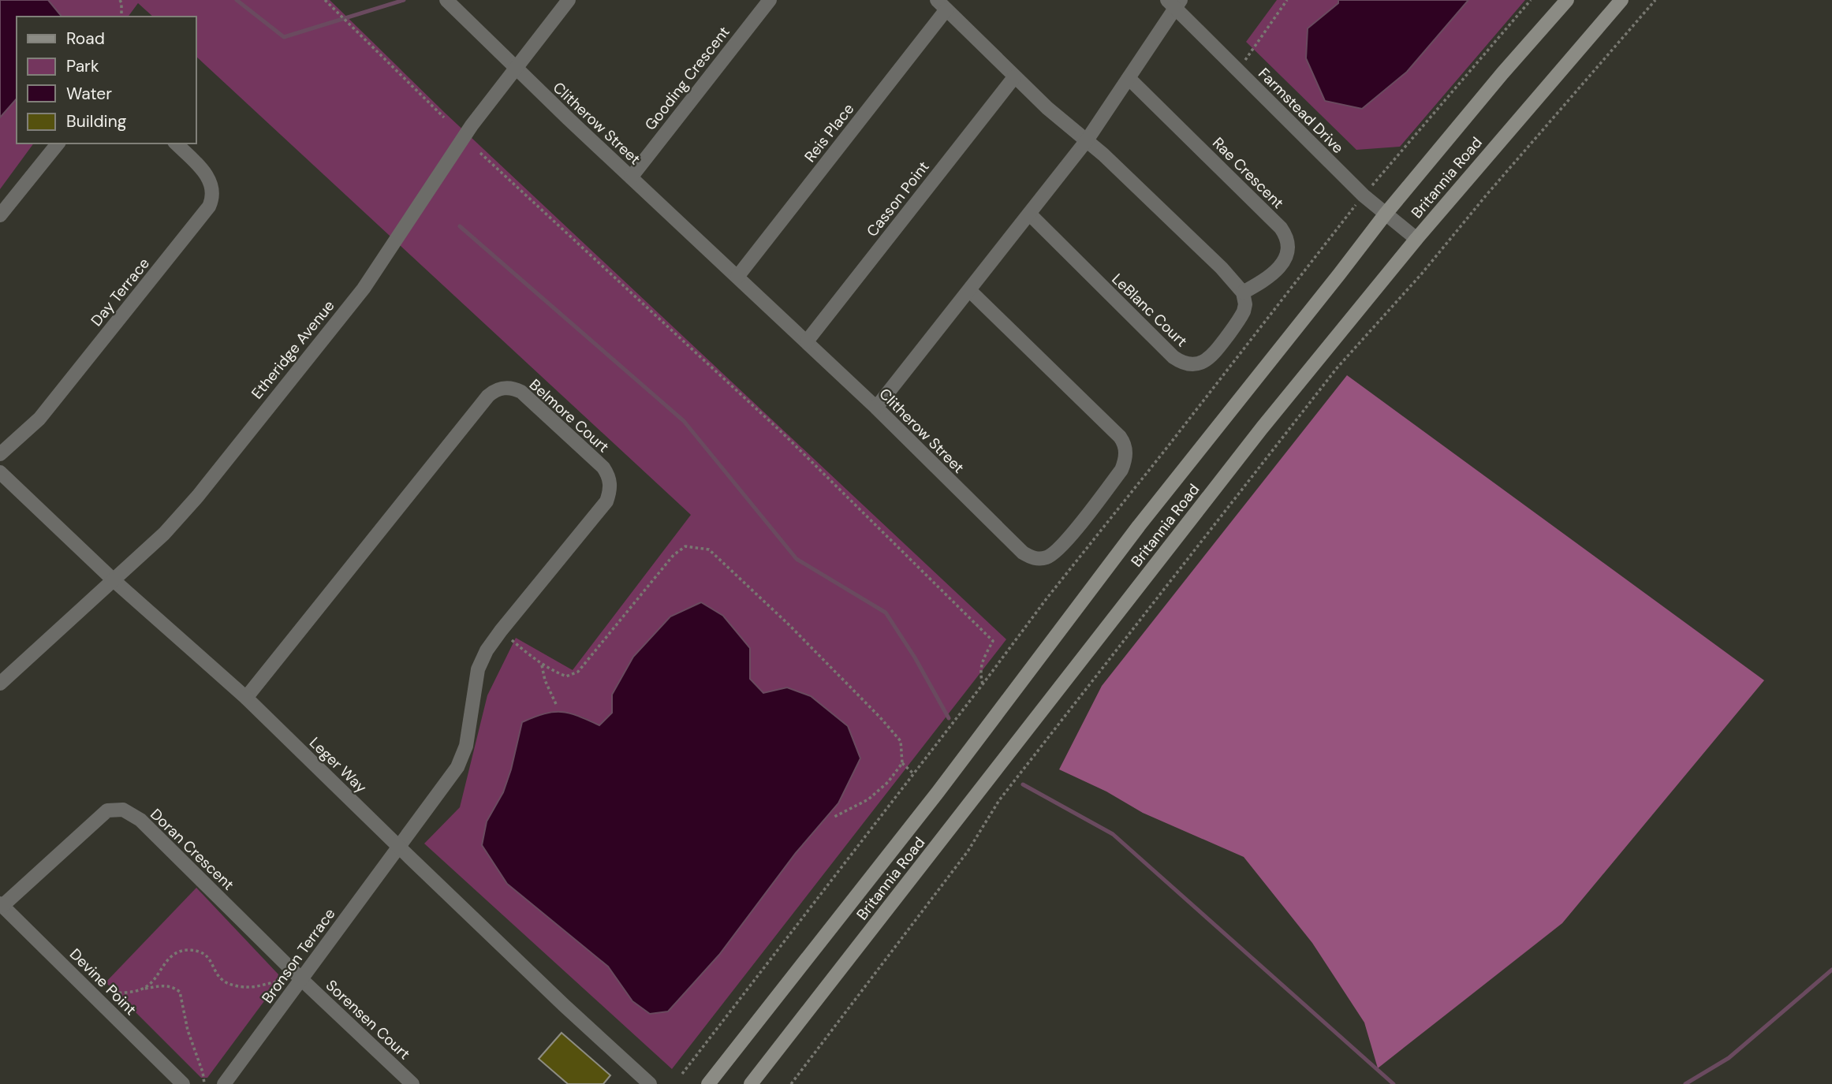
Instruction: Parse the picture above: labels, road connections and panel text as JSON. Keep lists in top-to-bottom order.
{
  "streets": {
    "main road": ["Britannia Road"],
    "street": [
      "Gooding Crescent",
      "Farmstead Drive",
      "Clitherow Street",
      "Reis Place",
      "Rae Crescent",
      "Casson Point",
      "Day Terrace",
      "LeBlanc Court",
      "Etheridge Avenue",
      "Belmore Court",
      "Leger Way",
      "Doran Crescent",
      "Bronson Terrace",
      "Devine Point",
      "Sorensen Court"
    ]
  },
  "crossings": [
    ["Gooding Crescent", "Clitherow Street"],
    ["Farmstead Drive", "Britannia Road"],
    ["Clitherow Street", "Reis Place"],
    ["Clitherow Street", "Casson Point"],
    ["Clitherow Street", "Etheridge Avenue"],
    ["Rae Crescent", "LeBlanc Court"],
    ["Etheridge Avenue", "Leger Way"],
    ["Belmore Court", "Leger Way"],
    ["Belmore Court", "Bronson Terrace"],
    ["Leger Way", "Bronson Terrace"],
    ["Doran Crescent", "Bronson Terrace"],
    ["Doran Crescent", "Devine Point"],
    ["Doran Crescent", "Sorensen Court"],
    ["Bronson Terrace", "Sorensen Court"]
  ],
  "legend": [
    "Road",
    "Park",
    "Water",
    "Building"
  ]
}
